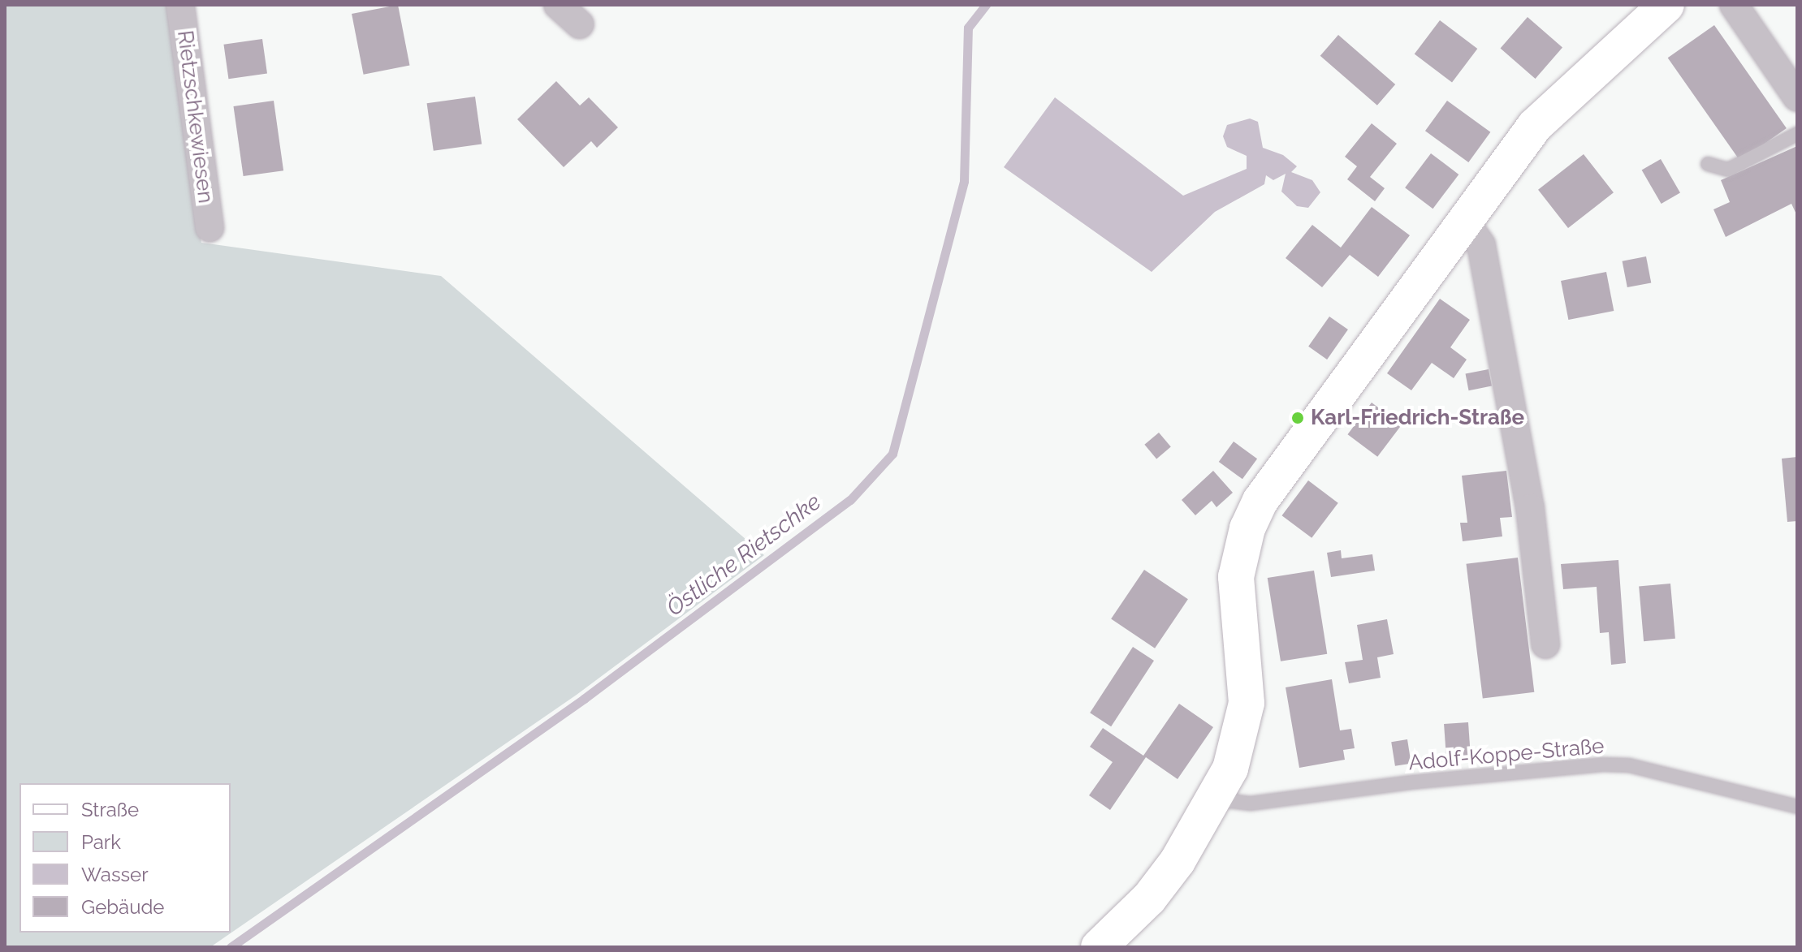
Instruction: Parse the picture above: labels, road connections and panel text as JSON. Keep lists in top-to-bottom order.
{
  "streets": {
    "street": ["Rietzschkewiesen"],
    "lane": ["Adolf-Koppe-Straße"]
  },
  "water": ["Östliche Rietschke"],
  "places": ["Karl-Friedrich-Straße"],
  "legend": [
    "Straße",
    "Park",
    "Wasser",
    "Gebäude"
  ]
}
